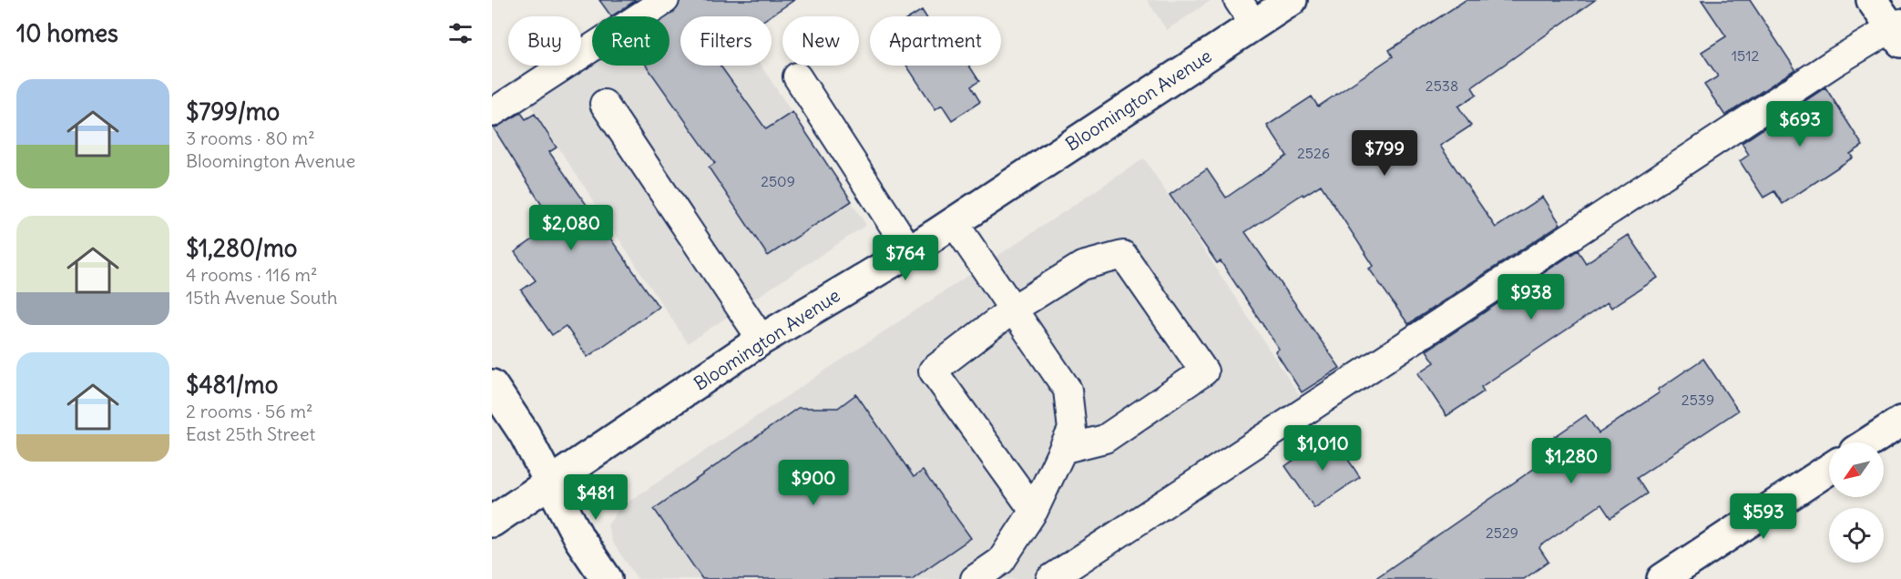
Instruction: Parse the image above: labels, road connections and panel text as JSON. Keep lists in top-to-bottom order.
{
  "streets": {
    "street": ["Bloomington Avenue"]
  },
  "house_numbers": [
    "1512",
    "2538",
    "2526",
    "2509",
    "2539",
    "2529"
  ],
  "north": "bottom left",
  "page": {
    "heading": "10 homes",
    "chip": [
      "Buy",
      "Rent",
      "Filters",
      "New",
      "Apartment"
    ],
    "list": [
      {
        "name": "$799/mo",
        "note": "3 rooms · 80 m² · Bloomington Avenue"
      },
      {
        "name": "$1,280/mo",
        "note": "4 rooms · 116 m² · 15th Avenue South"
      },
      {
        "name": "$481/mo",
        "note": "2 rooms · 56 m² · East 25th Street"
      }
    ],
    "price": [
      "$693",
      "$799",
      "$2,080",
      "$764",
      "$938",
      "$1,010",
      "$1,280",
      "$900",
      "$481",
      "$593"
    ]
  }
}
